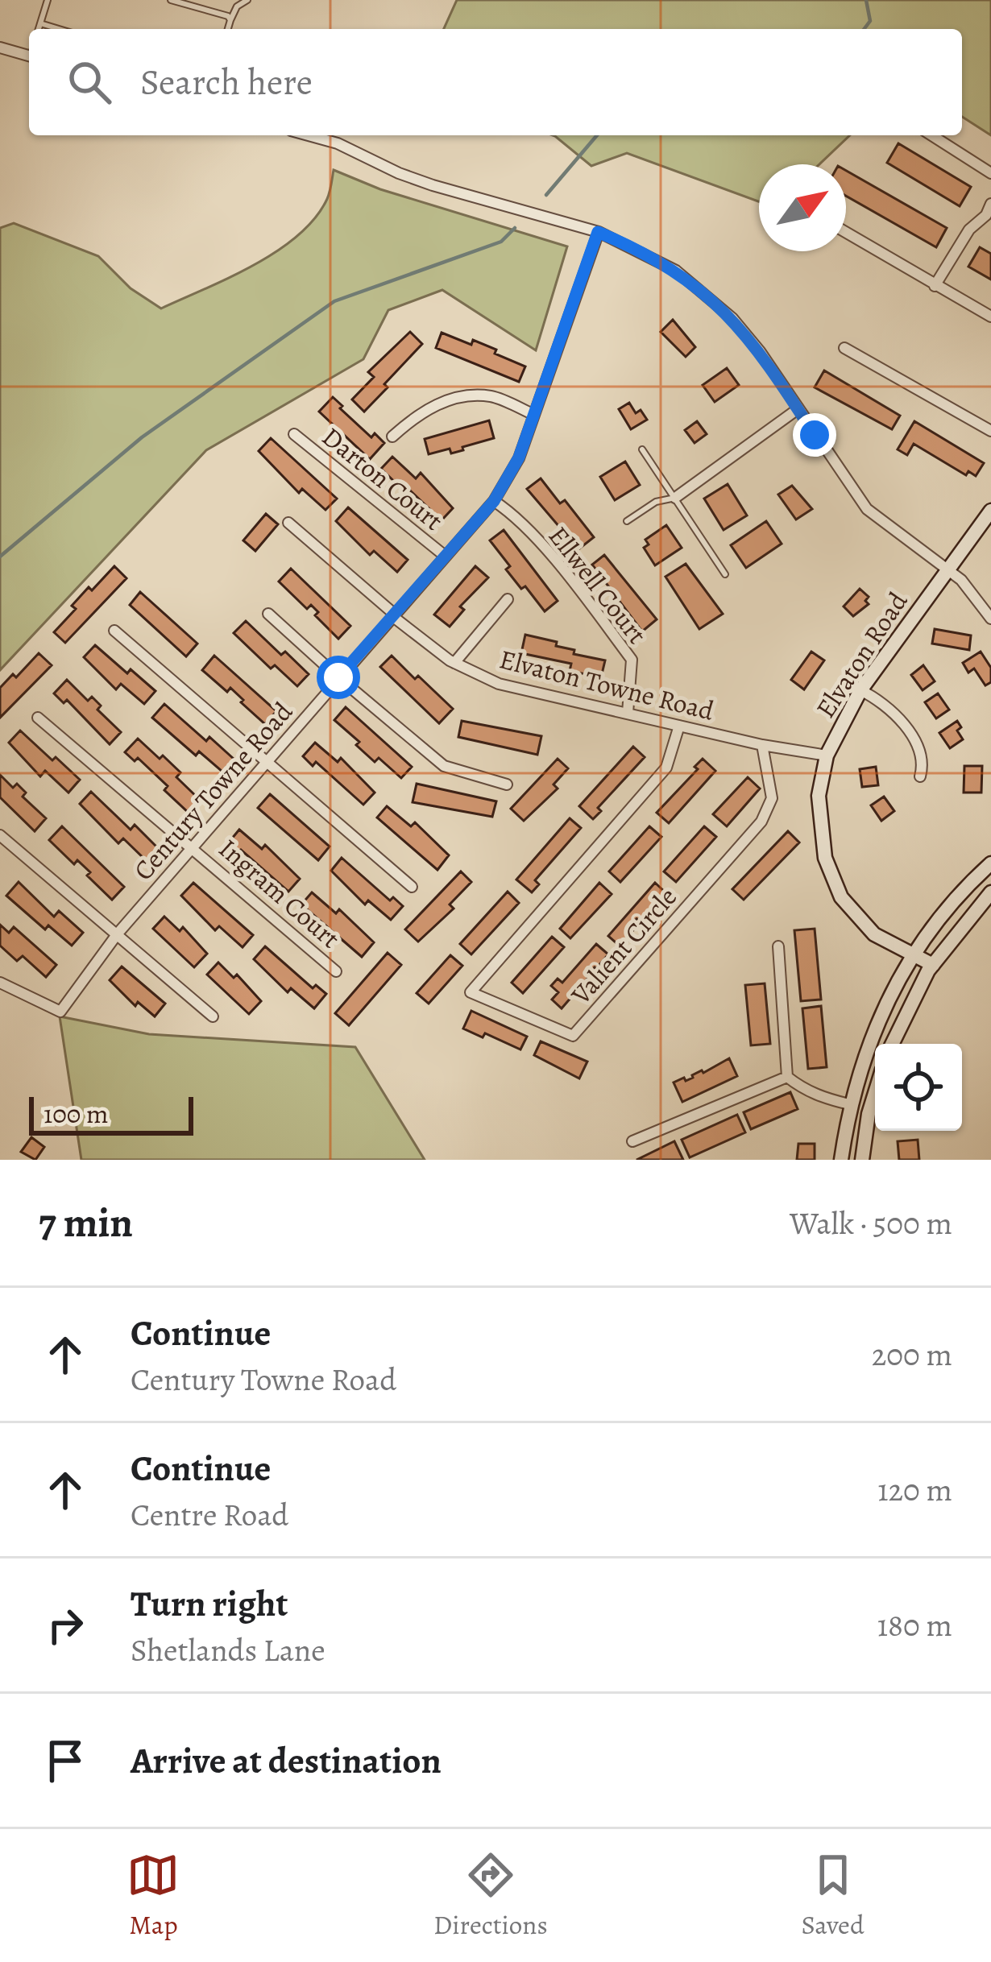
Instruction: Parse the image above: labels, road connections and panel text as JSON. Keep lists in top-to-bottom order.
{
  "streets": {
    "street": [
      "Darton Court",
      "Ellwell Court",
      "Elvaton Road",
      "Elvaton Towne Road",
      "Century Towne Road",
      "Ingram Court",
      "Valient Circle"
    ]
  },
  "crossings": [
    ["Darton Court", "Century Towne Road"],
    ["Ellwell Court", "Elvaton Towne Road"],
    ["Ellwell Court", "Century Towne Road"],
    ["Elvaton Road", "Elvaton Towne Road"],
    ["Elvaton Towne Road", "Century Towne Road"],
    ["Elvaton Towne Road", "Valient Circle"],
    ["Century Towne Road", "Ingram Court"]
  ],
  "scale_bar": "100 m",
  "north": "top right",
  "page": {
    "search": "Search here",
    "scale": "100 m",
    "heading": ["7 min", "Walk · 500 m"],
    "list": [
      ["Continue", "Century Towne Road", "200 m"],
      ["Continue", "Centre Road", "120 m"],
      ["Turn right", "Shetlands Lane", "180 m"],
      "Arrive at destination"
    ],
    "nav": ["Map", "Directions", "Saved"]
  }
}
